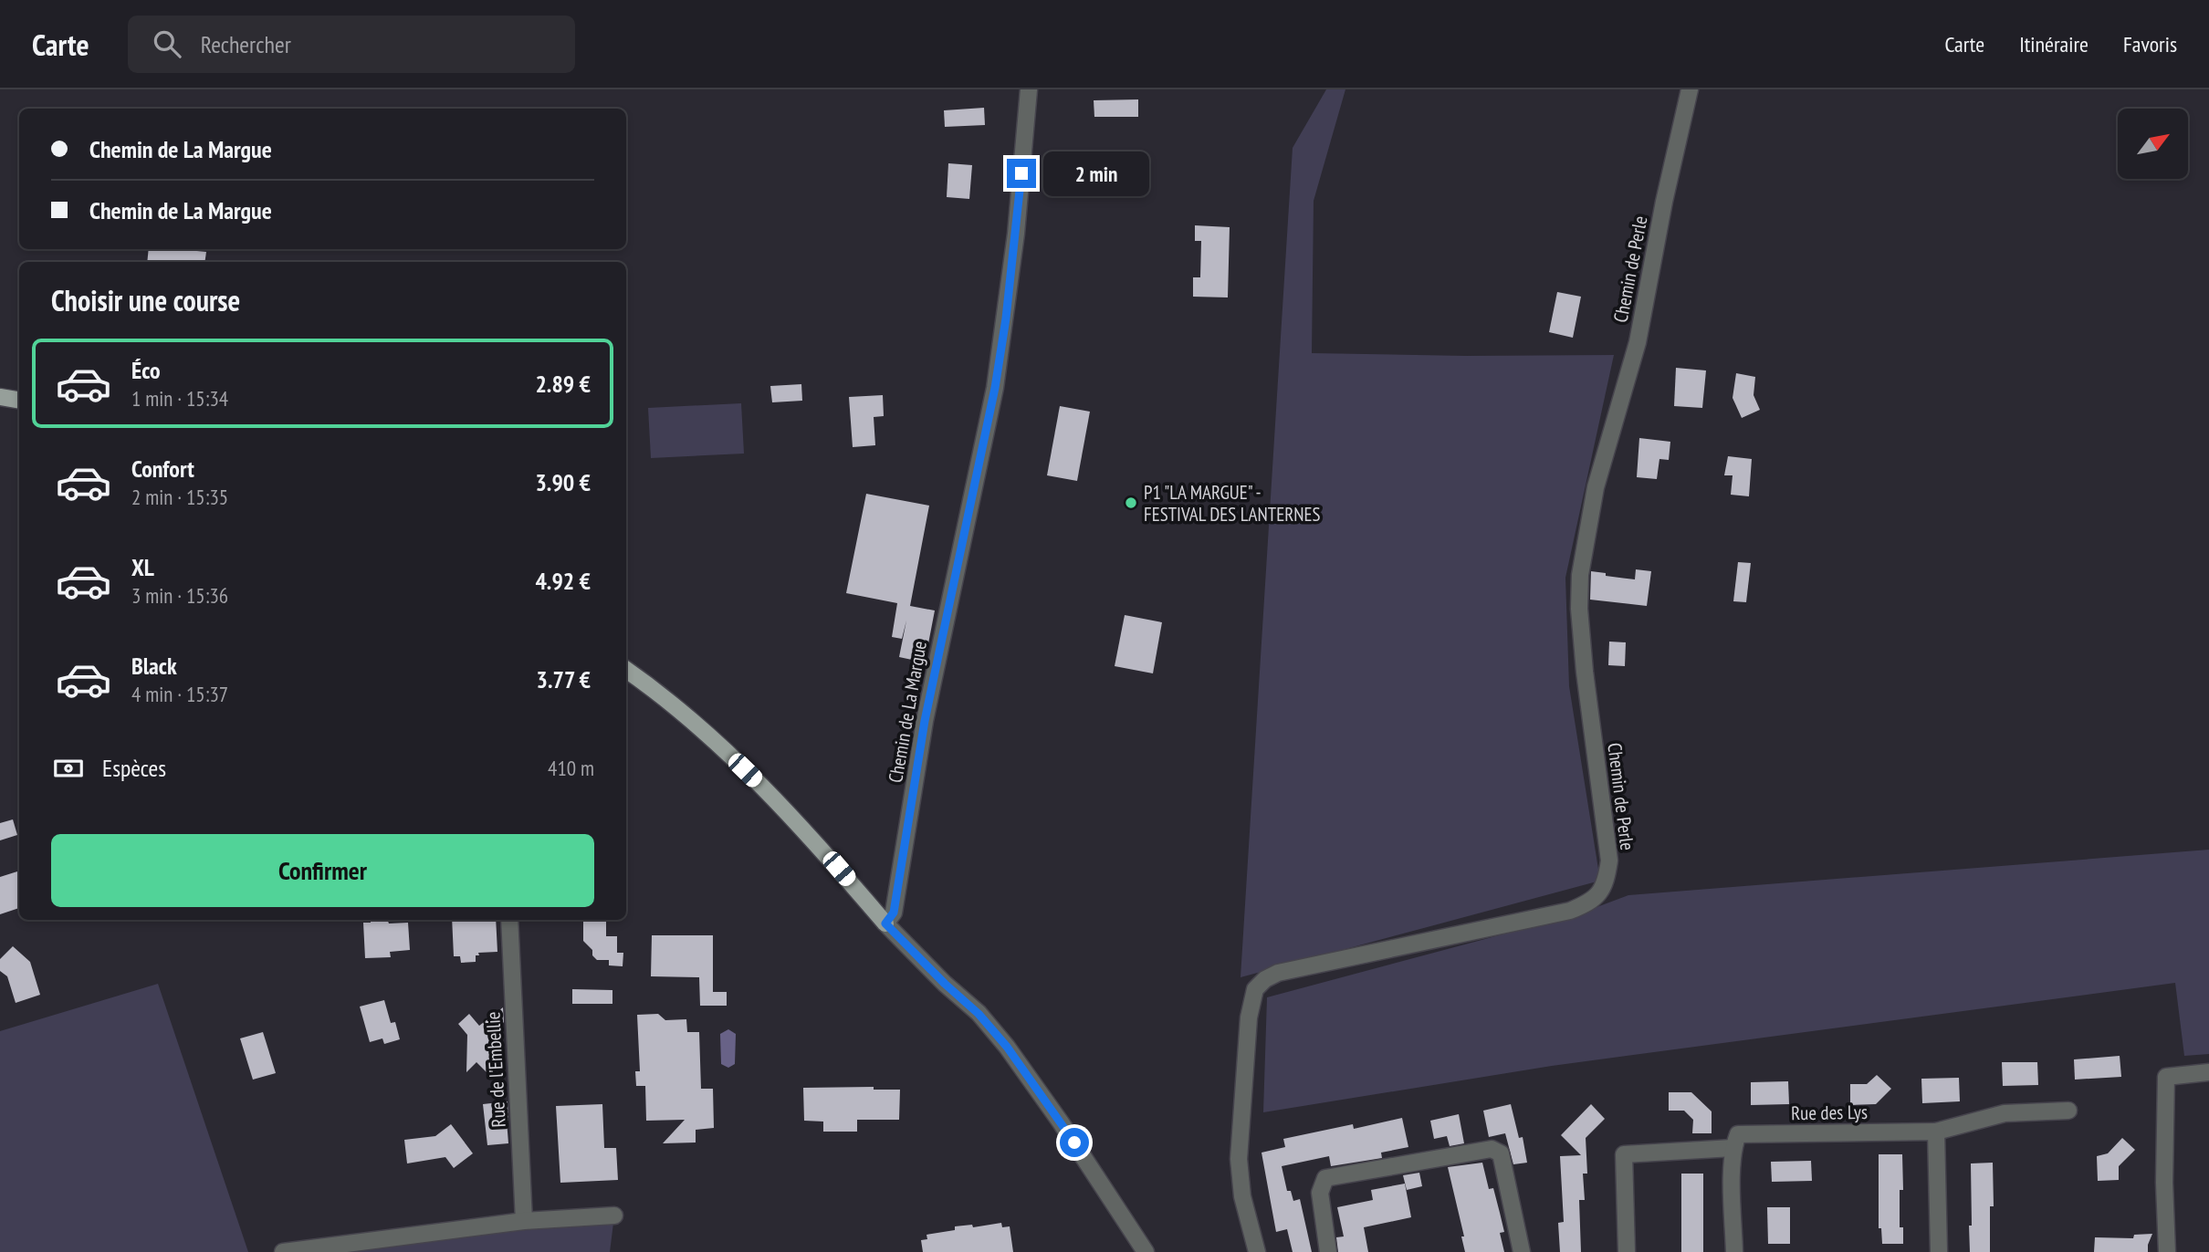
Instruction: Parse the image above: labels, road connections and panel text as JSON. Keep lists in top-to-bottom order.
{
  "streets": {
    "street": [
      "Chemin de Perle",
      "Chemin de La Margue",
      "Rue de l'Embellie",
      "Rue des Lys"
    ]
  },
  "places": ["P1 \"LA MARGUE\" - FESTIVAL DES LANTERNES"],
  "north": "top right",
  "page": {
    "header": "Carte",
    "search": "Rechercher",
    "nav": ["Carte", "Itinéraire", "Favoris"],
    "banner": ["Chemin de La Margue", "Chemin de La Margue"],
    "bubble": "2 min",
    "heading": "Choisir une course",
    "list": [
      {
        "name": "Éco",
        "note": "1 min · 15:34",
        "value": "2.89 €"
      },
      {
        "name": "Confort",
        "note": "2 min · 15:35",
        "value": "3.90 €"
      },
      {
        "name": "XL",
        "note": "3 min · 15:36",
        "value": "4.92 €"
      },
      {
        "name": "Black",
        "note": "4 min · 15:37",
        "value": "3.77 €"
      }
    ],
    "pay": ["Espèces", "410 m"],
    "buttons": "Confirmer"
  }
}
